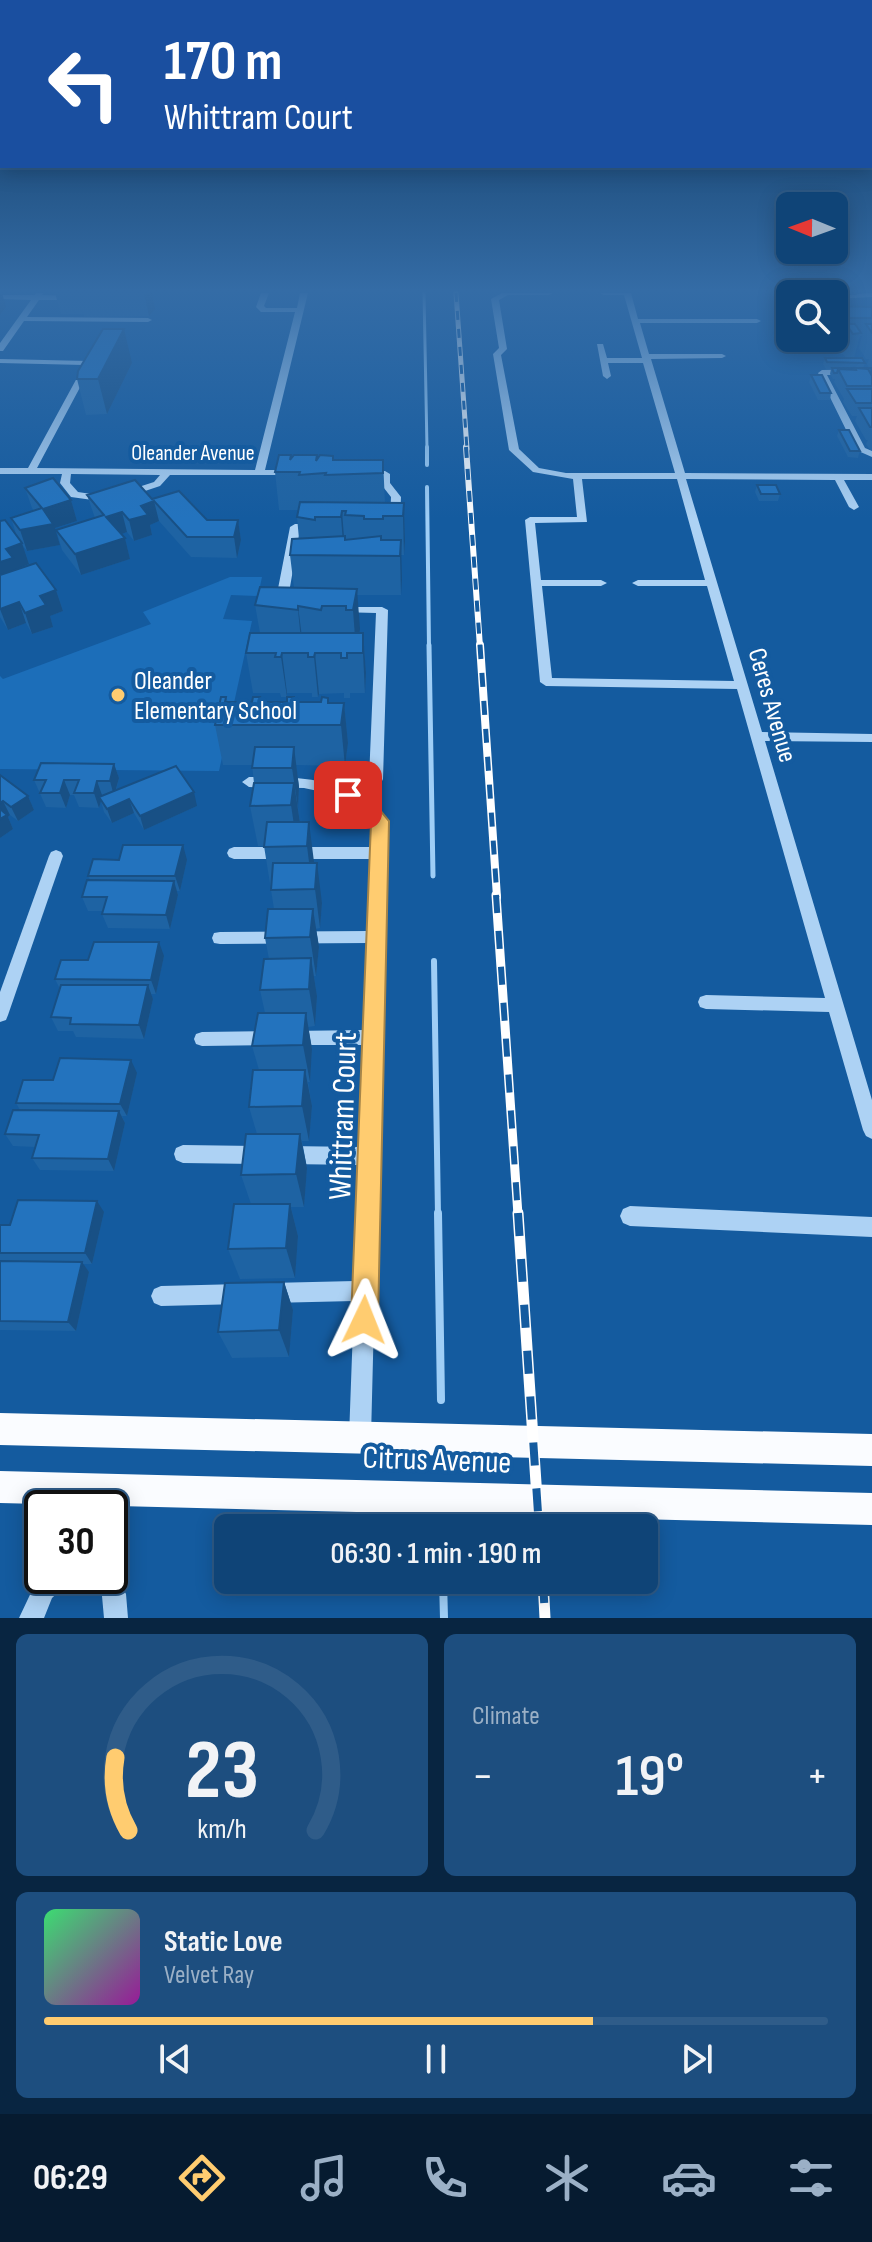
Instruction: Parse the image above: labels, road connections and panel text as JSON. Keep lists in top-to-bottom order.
{
  "streets": {
    "main road": ["Citrus Avenue"],
    "street": ["Oleander Avenue", "Ceres Avenue", "Whittram Court"]
  },
  "crossings": [
    ["Whittram Court", "Citrus Avenue"]
  ],
  "places": ["Oleander Elementary School"],
  "north": "left",
  "page": {
    "turn": ["170 m", "Whittram Court"],
    "limit": "30",
    "trip": "06:30 · 1 min · 190 m",
    "tile": "Climate",
    "heat": ["−", "19°", "+"],
    "song": ["Static Love", "Velvet Ray"],
    "tabs": "06:29",
    "gauge": ["23", "km/h"]
  }
}
